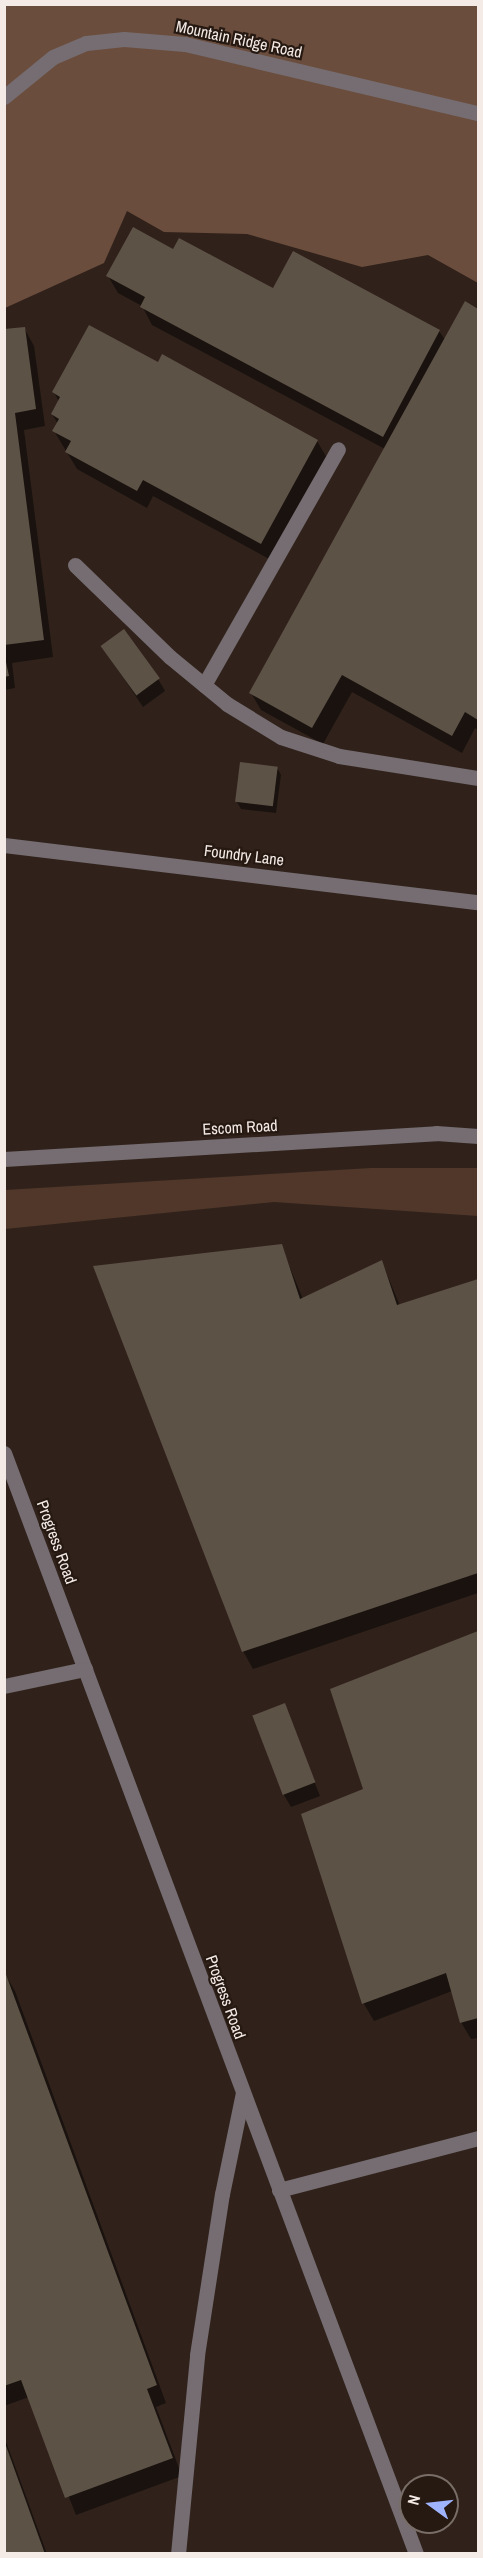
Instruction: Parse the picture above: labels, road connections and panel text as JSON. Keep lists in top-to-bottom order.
{
  "streets": {
    "street": [
      "Mountain Ridge Road",
      "Foundry Lane",
      "Escom Road",
      "Progress Road"
    ]
  },
  "north": "left"
}
